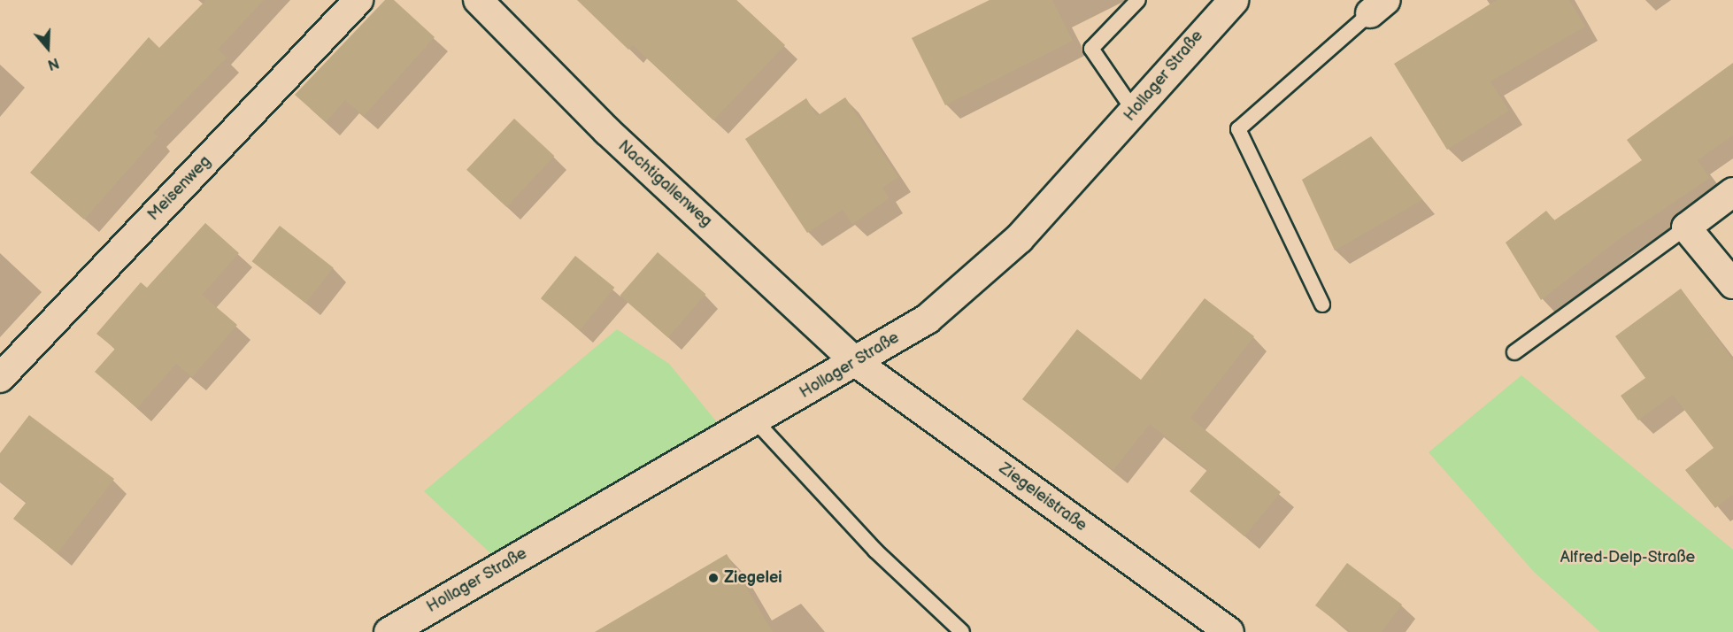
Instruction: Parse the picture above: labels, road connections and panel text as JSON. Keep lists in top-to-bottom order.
{
  "streets": {
    "main road": ["Hollager Straße"],
    "street": ["Nachtigallenweg", "Meisenweg", "Ziegeleistraße"]
  },
  "crossings": [
    ["Hollager Straße", "Nachtigallenweg"],
    ["Hollager Straße", "Ziegeleistraße"],
    ["Nachtigallenweg", "Ziegeleistraße"]
  ],
  "parks": ["Alfred-Delp-Straße"],
  "places": ["Ziegelei"],
  "north": "bottom"
}
